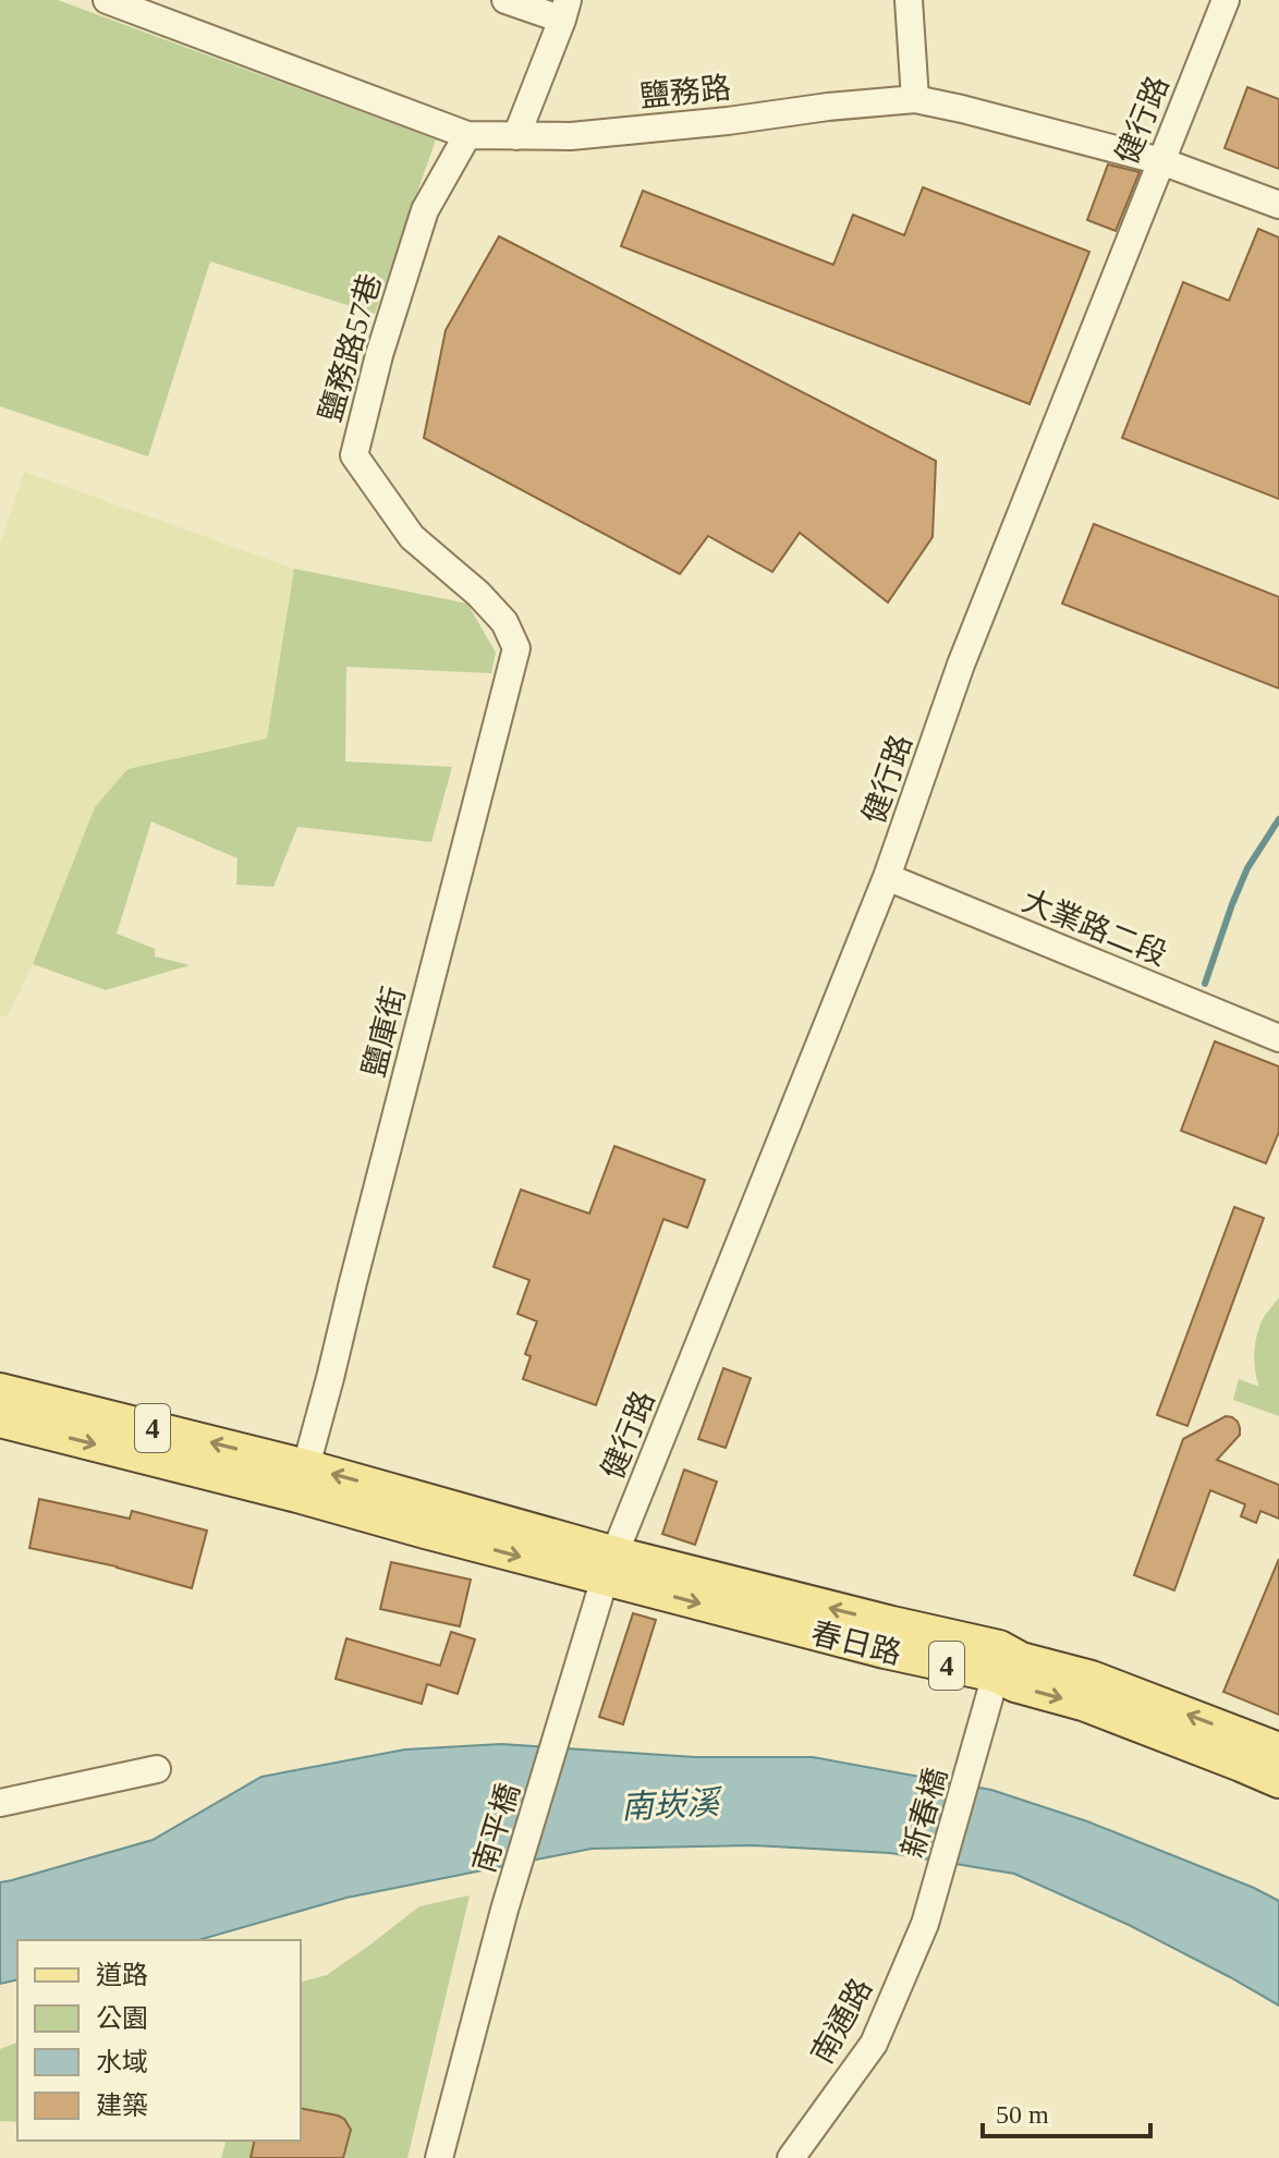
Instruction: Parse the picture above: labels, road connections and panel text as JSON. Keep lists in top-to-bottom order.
{
  "streets": {
    "main road": ["4", "春日路"],
    "street": [
      "鹽務路",
      "健行路",
      "鹽務路57巷",
      "大業路二段",
      "鹽庫街",
      "新春橋",
      "南平橋",
      "南通路"
    ]
  },
  "crossings": [
    ["鹽務路", "健行路"],
    ["鹽務路", "鹽務路57巷"],
    ["健行路", "大業路二段"],
    ["健行路", "春日路"],
    ["健行路", "南平橋"],
    ["鹽務路57巷", "鹽庫街"],
    ["鹽庫街", "4"],
    ["鹽庫街", "春日路"],
    ["4", "春日路"],
    ["春日路", "新春橋"],
    ["新春橋", "南通路"]
  ],
  "water": ["南崁溪"],
  "legend": [
    "道路",
    "公園",
    "水域",
    "建築"
  ],
  "scale_bar": "50 m"
}
